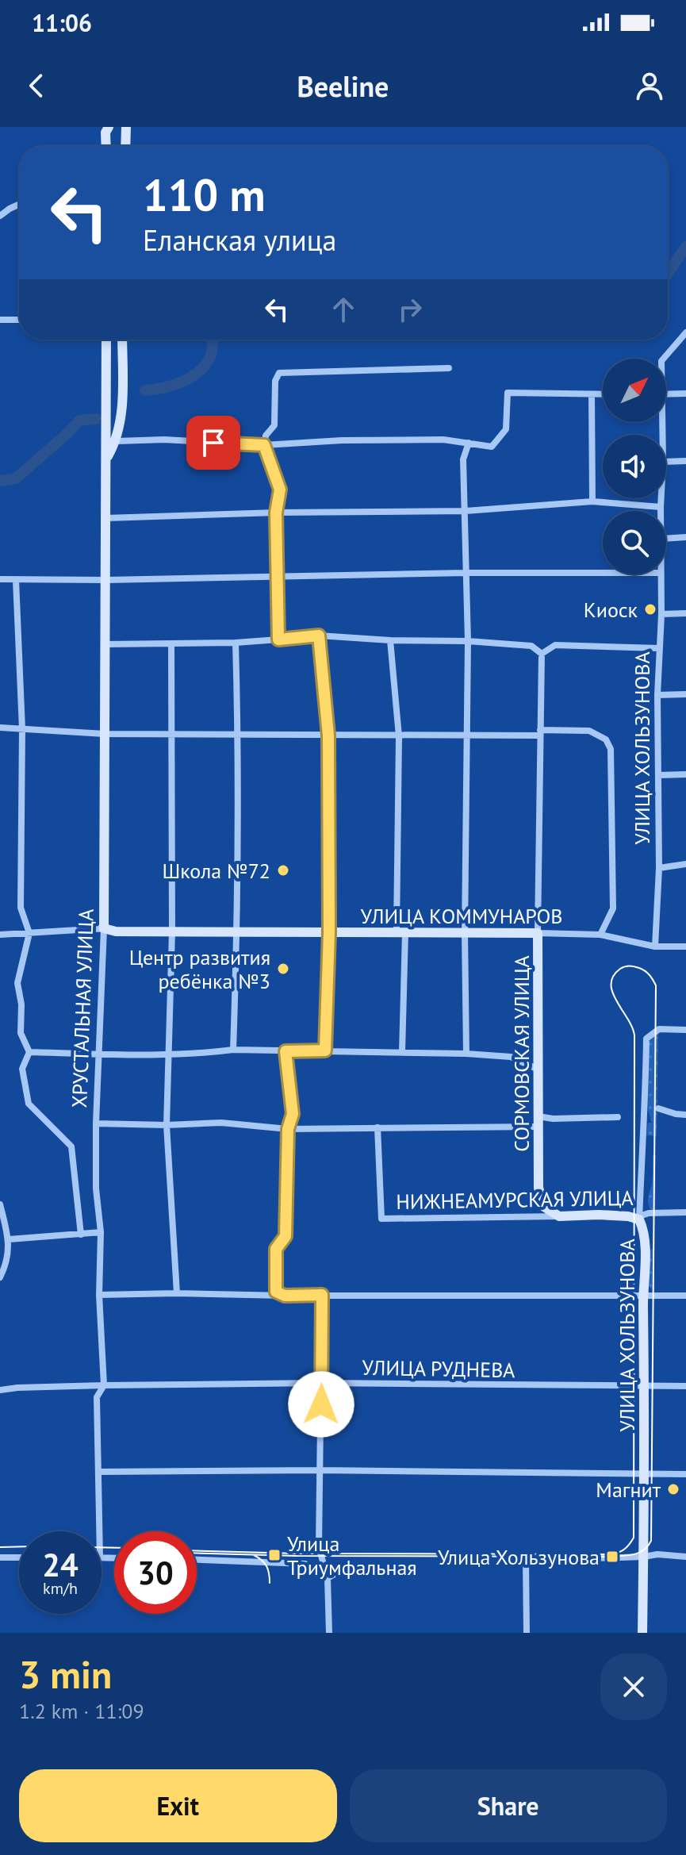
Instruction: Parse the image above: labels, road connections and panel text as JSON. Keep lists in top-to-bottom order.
{
  "streets": {
    "street": [
      "УЛИЦА ХОЛЬЗУНОВА",
      "УЛИЦА КОММУНАРОВ",
      "ХРУСТАЛЬНАЯ УЛИЦА",
      "СОРМОВСКАЯ УЛИЦА",
      "НИЖНЕАМУРСКАЯ УЛИЦА",
      "УЛИЦА РУДНЕВА"
    ]
  },
  "crossings": [
    ["УЛИЦА ХОЛЬЗУНОВА", "УЛИЦА КОММУНАРОВ"],
    ["УЛИЦА ХОЛЬЗУНОВА", "НИЖНЕАМУРСКАЯ УЛИЦА"],
    ["УЛИЦА ХОЛЬЗУНОВА", "УЛИЦА РУДНЕВА"],
    ["УЛИЦА КОММУНАРОВ", "ХРУСТАЛЬНАЯ УЛИЦА"],
    ["УЛИЦА КОММУНАРОВ", "СОРМОВСКАЯ УЛИЦА"],
    ["ХРУСТАЛЬНАЯ УЛИЦА", "УЛИЦА РУДНЕВА"],
    ["СОРМОВСКАЯ УЛИЦА", "НИЖНЕАМУРСКАЯ УЛИЦА"]
  ],
  "places": {
    "other": [
      "Киоск",
      "Школа №72",
      "Центр развития ребёнка №3",
      "Магнит"
    ],
    "transit": ["Улица Триумфальная", "Улица Хользунова"]
  },
  "north": "top right",
  "page": {
    "status": "11:06",
    "header": "Beeline",
    "turn": ["110 m", "Еланская улица"],
    "speed": "24 km/h",
    "limit": "30",
    "heading": ["3 min", "1.2 km · 11:09"],
    "buttons": ["Exit", "Share"]
  }
}
